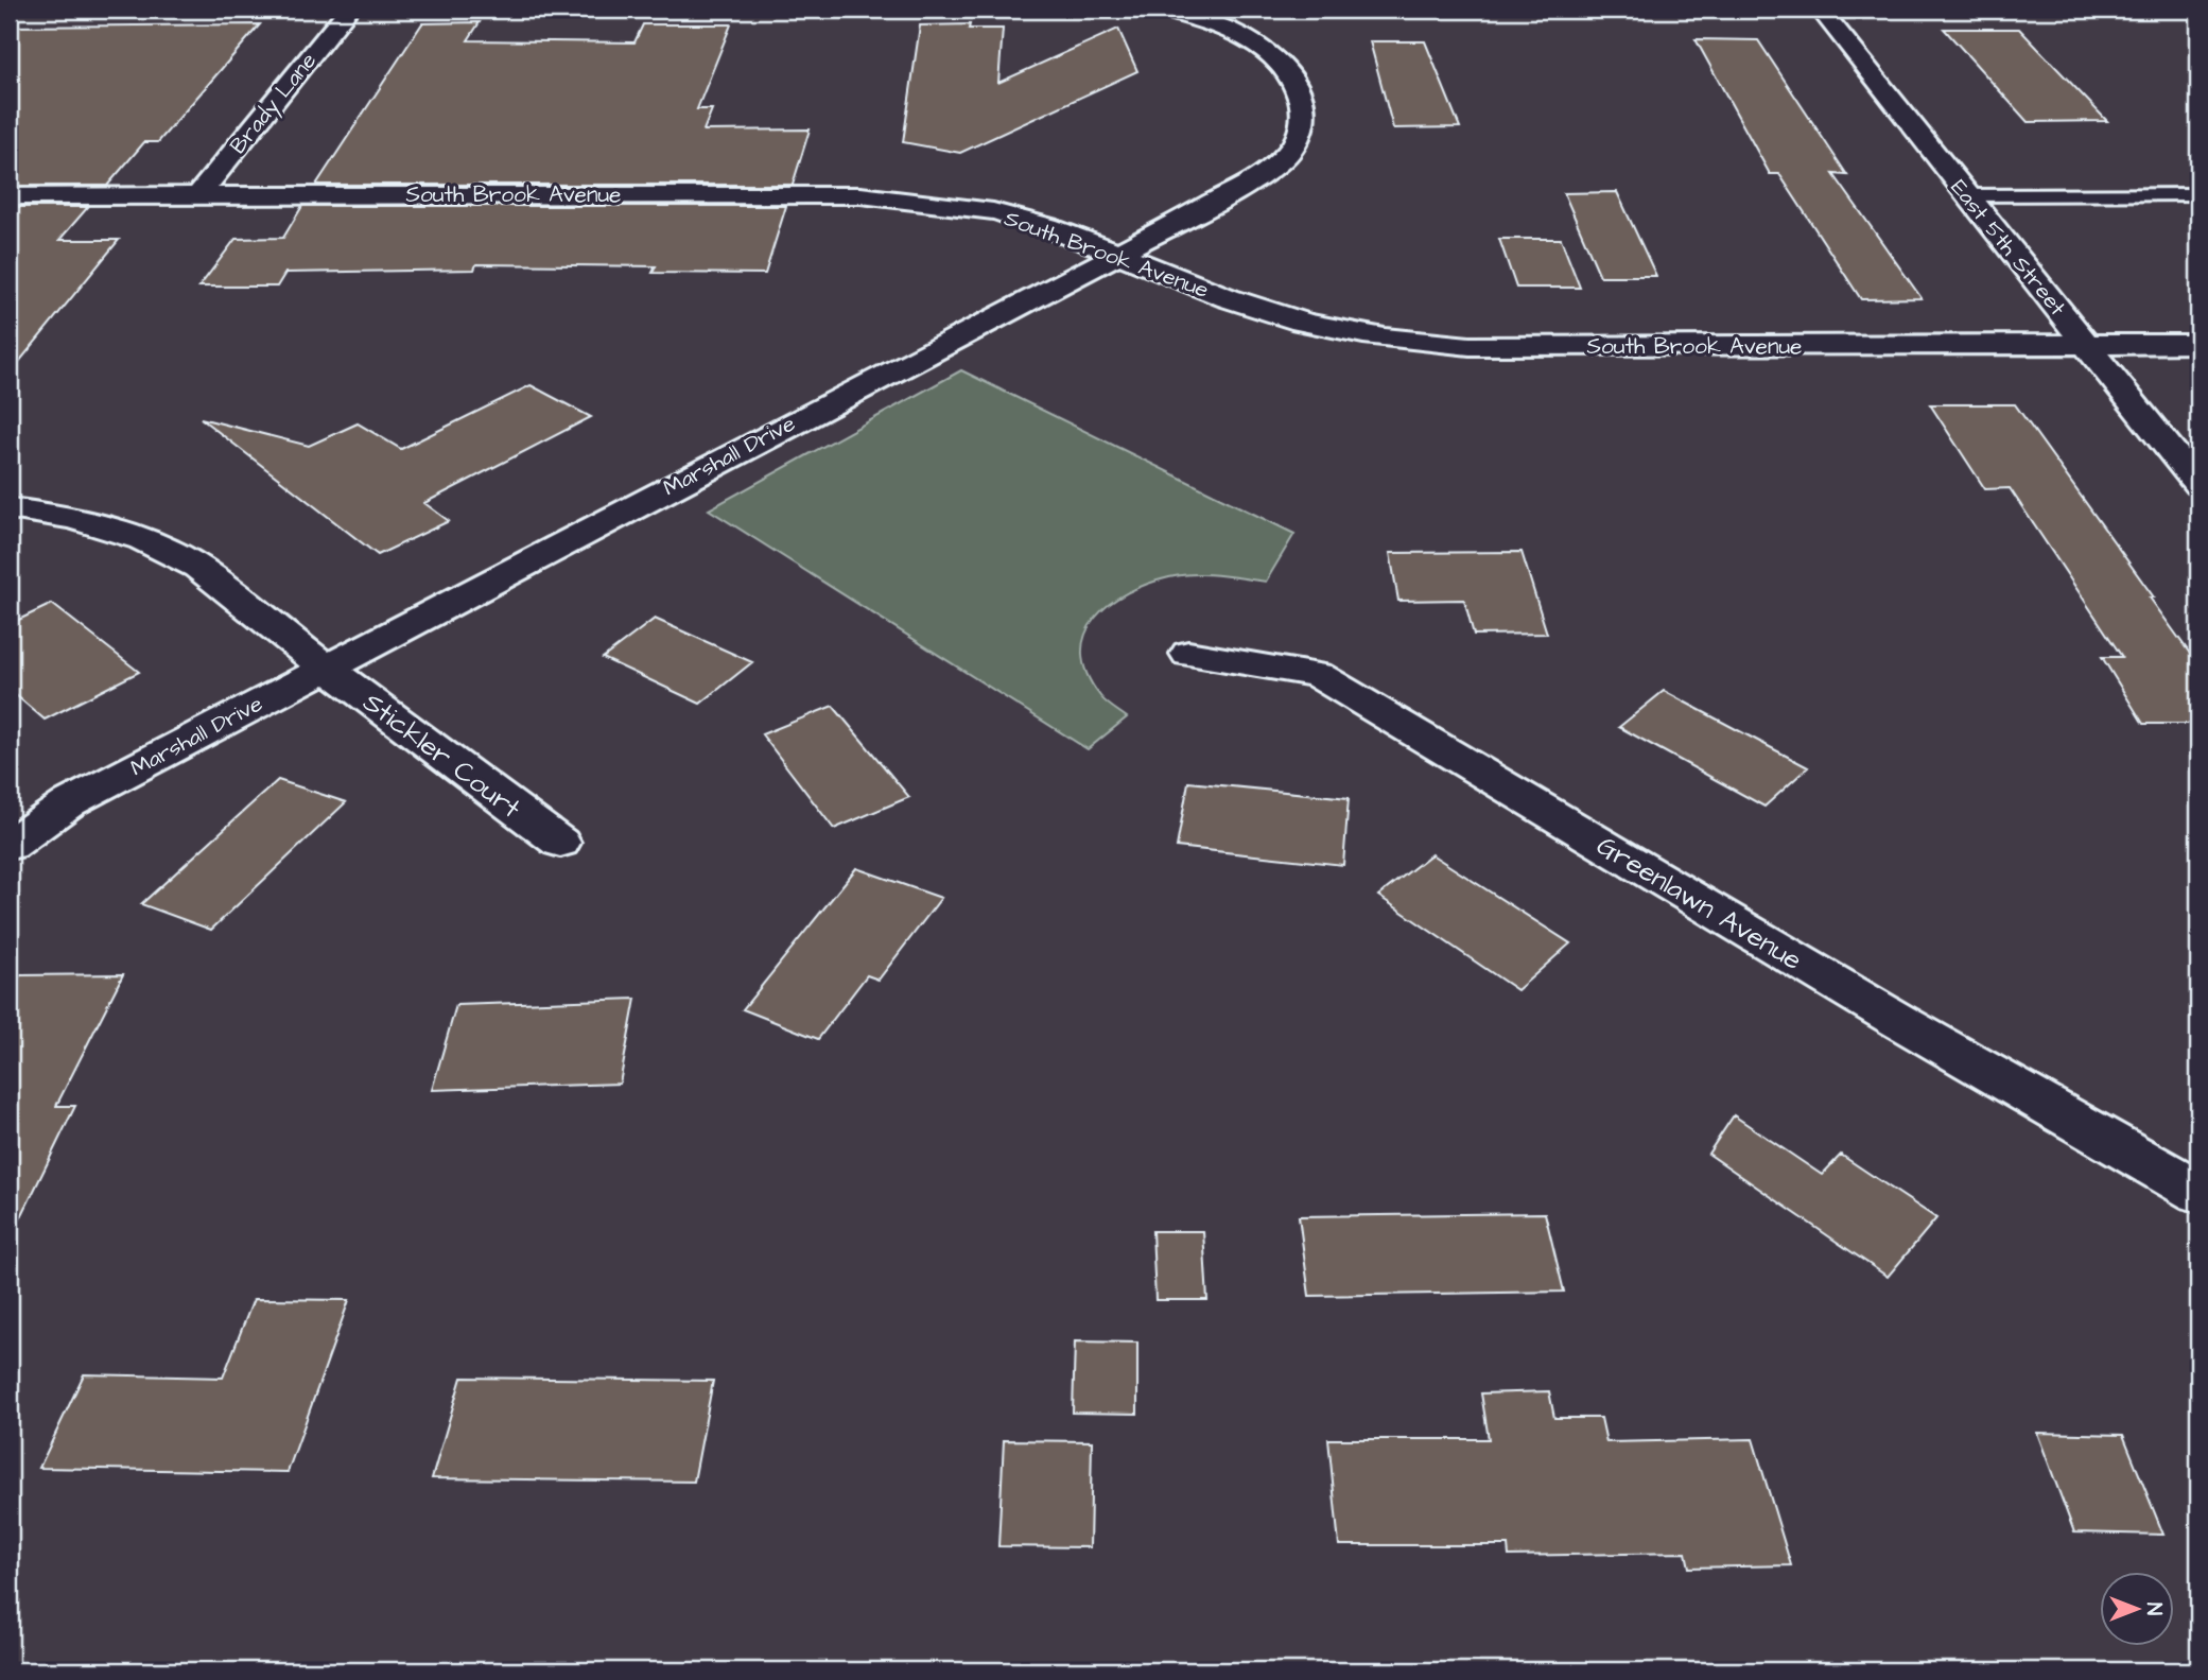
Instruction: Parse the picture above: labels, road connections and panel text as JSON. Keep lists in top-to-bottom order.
{
  "streets": {
    "street": [
      "Brady Lane",
      "South Brook Avenue",
      "East 5th Street",
      "Marshall Drive",
      "Stickler Court",
      "Greenlawn Avenue"
    ]
  },
  "crossings": [
    ["Brady Lane", "South Brook Avenue"],
    ["South Brook Avenue", "East 5th Street"],
    ["South Brook Avenue", "Marshall Drive"],
    ["Marshall Drive", "Stickler Court"]
  ],
  "north": "right"
}
